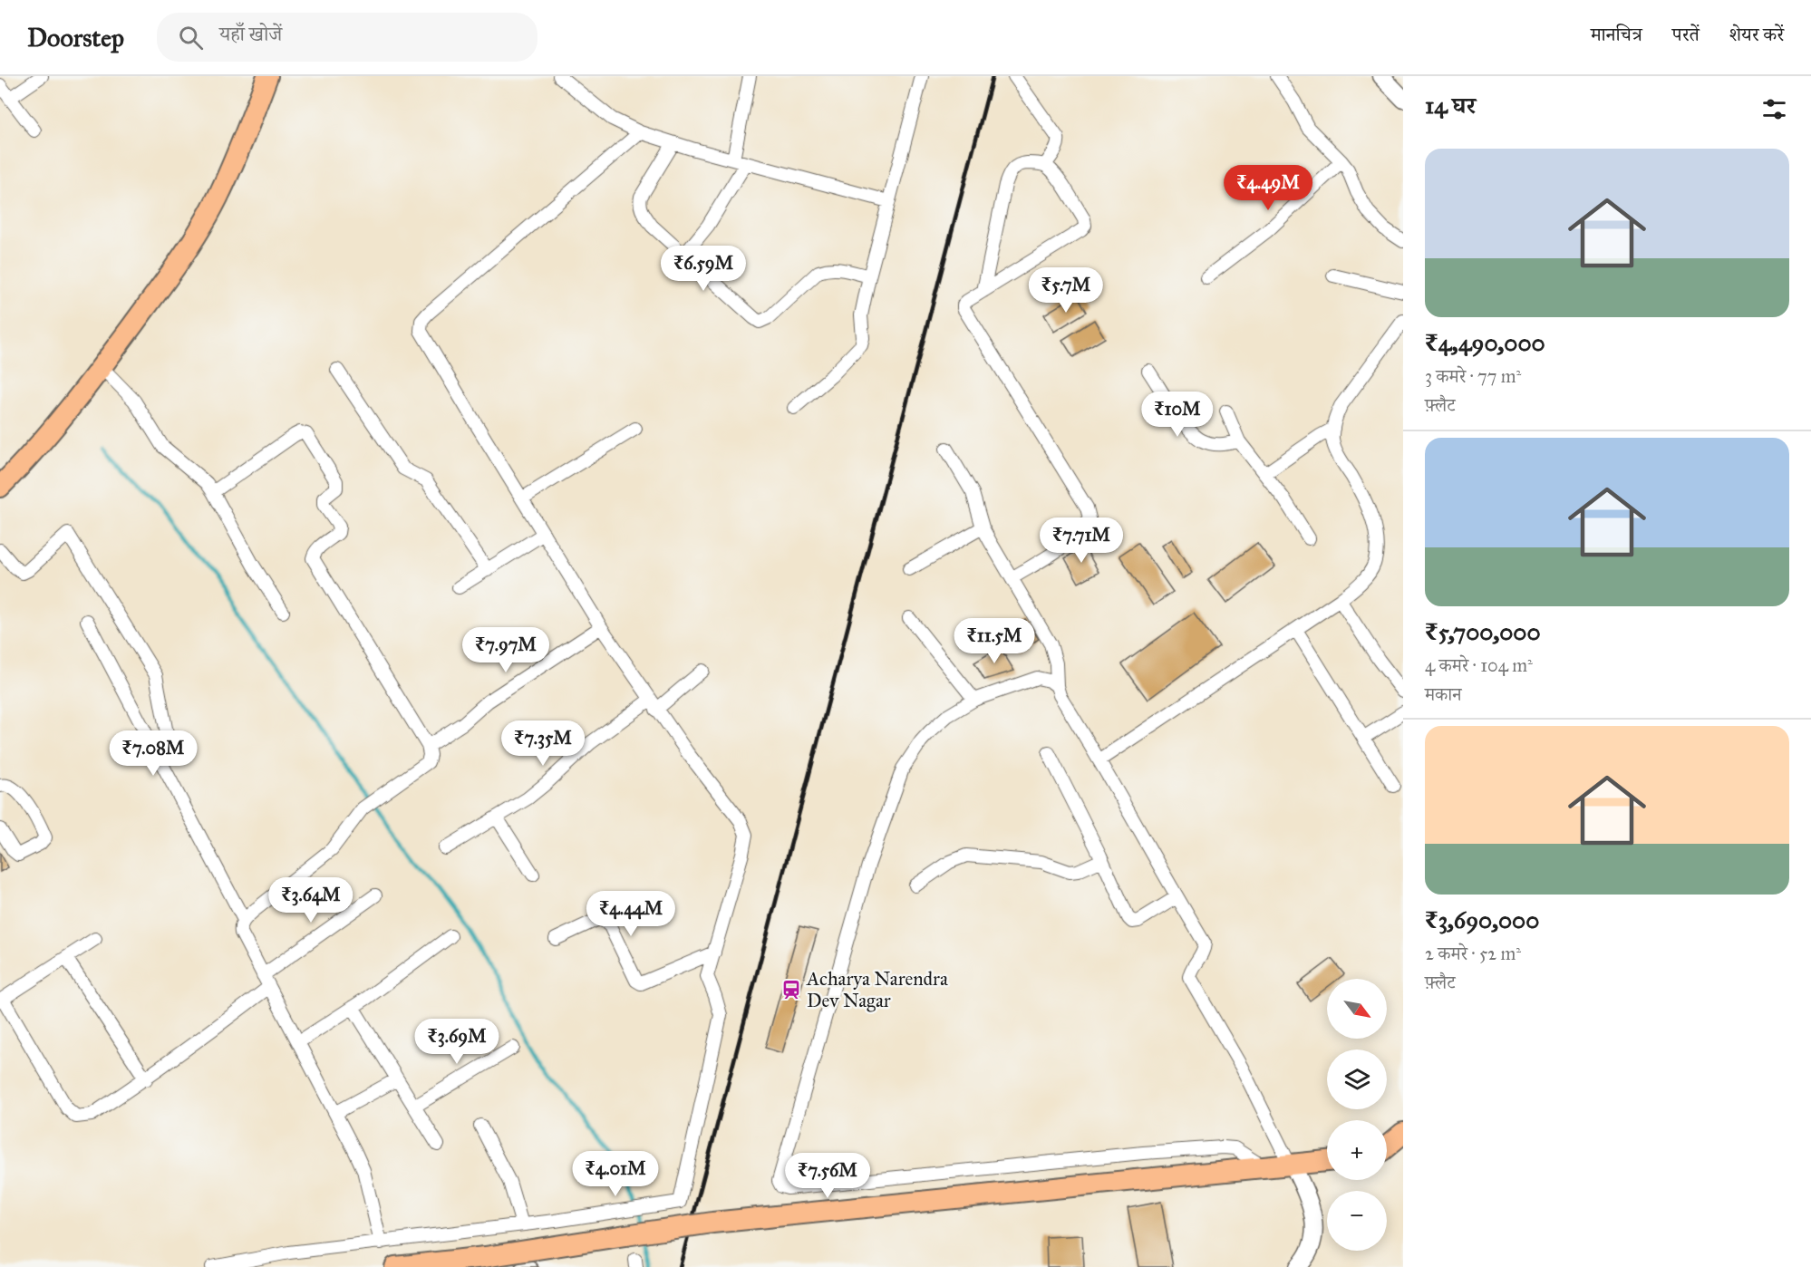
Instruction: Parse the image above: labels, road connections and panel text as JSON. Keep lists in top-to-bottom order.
{
  "places": {
    "station": ["Acharya Narendra Dev Nagar"]
  },
  "north": "bottom right",
  "page": {
    "header": "Doorstep",
    "search": "यहाँ खोजें",
    "nav": ["मानचित्र", "परतें", "शेयर करें"],
    "heading": "14 घर",
    "list": [
      {
        "name": "₹4,490,000",
        "note": "3 कमरे · 77 m² · फ़्लैट"
      },
      {
        "name": "₹5,700,000",
        "note": "4 कमरे · 104 m² · मकान"
      },
      {
        "name": "₹3,690,000",
        "note": "2 कमरे · 52 m² · फ़्लैट"
      }
    ],
    "price": [
      "₹4.49M",
      "₹6.59M",
      "₹5.7M",
      "₹10M",
      "₹7.71M",
      "₹11.5M",
      "₹7.97M",
      "₹7.35M",
      "₹7.08M",
      "₹3.64M",
      "₹4.44M",
      "₹3.69M",
      "₹4.01M",
      "₹7.56M"
    ],
    "map_buttons": ["+", "−"]
  }
}
